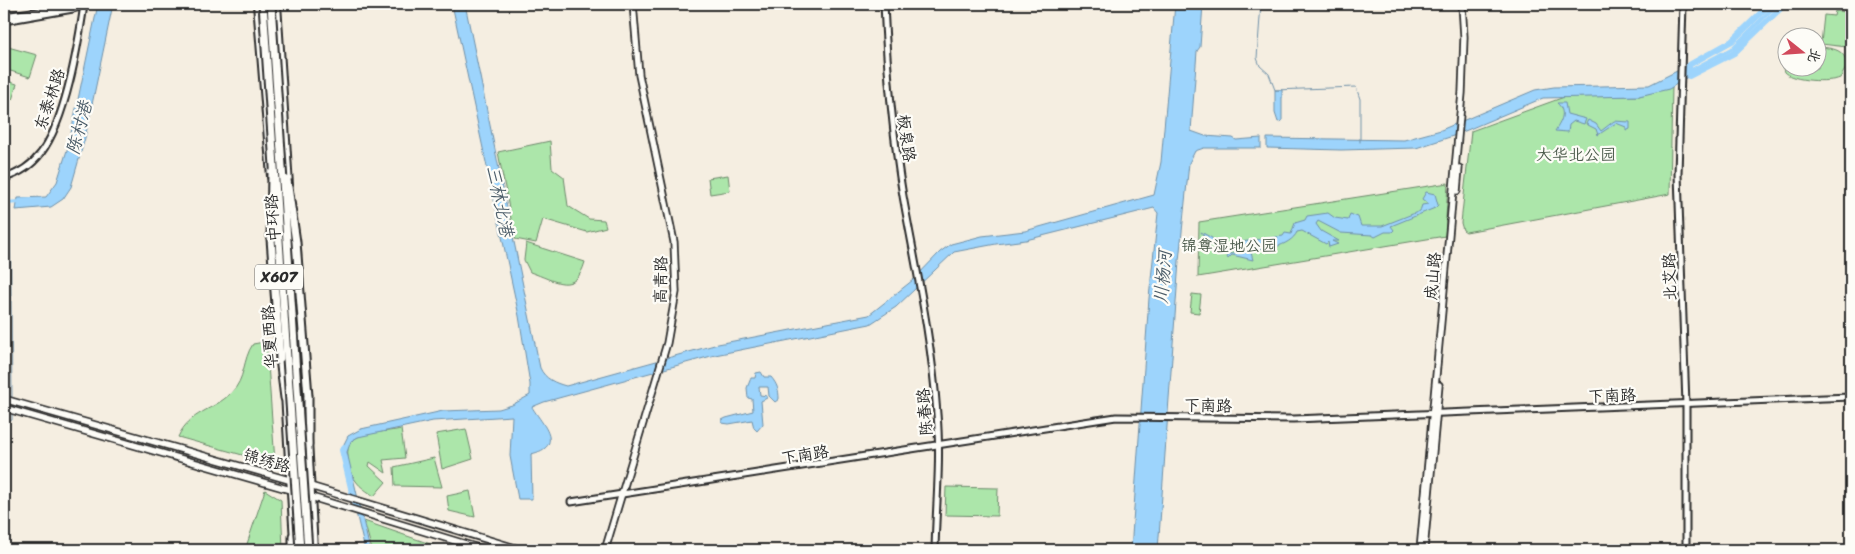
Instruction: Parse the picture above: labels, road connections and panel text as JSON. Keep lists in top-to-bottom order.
{
  "streets": {
    "highway": ["中环路"],
    "main road": [
      "成山路",
      "X607",
      "高青路",
      "华夏西路",
      "锦绣路"
    ],
    "street": [
      "东泰林路",
      "板泉路",
      "北艾路",
      "下南路",
      "陈春路"
    ]
  },
  "crossings": [
    ["板泉路", "陈春路"],
    ["成山路", "下南路"],
    ["北艾路", "下南路"],
    ["高青路", "下南路"],
    ["华夏西路", "锦绣路"],
    ["下南路", "陈春路"]
  ],
  "water": ["陈村港", "三林北港", "川杨河"],
  "parks": ["大华北公园", "锦尊湿地公园"],
  "north": "right"
}
